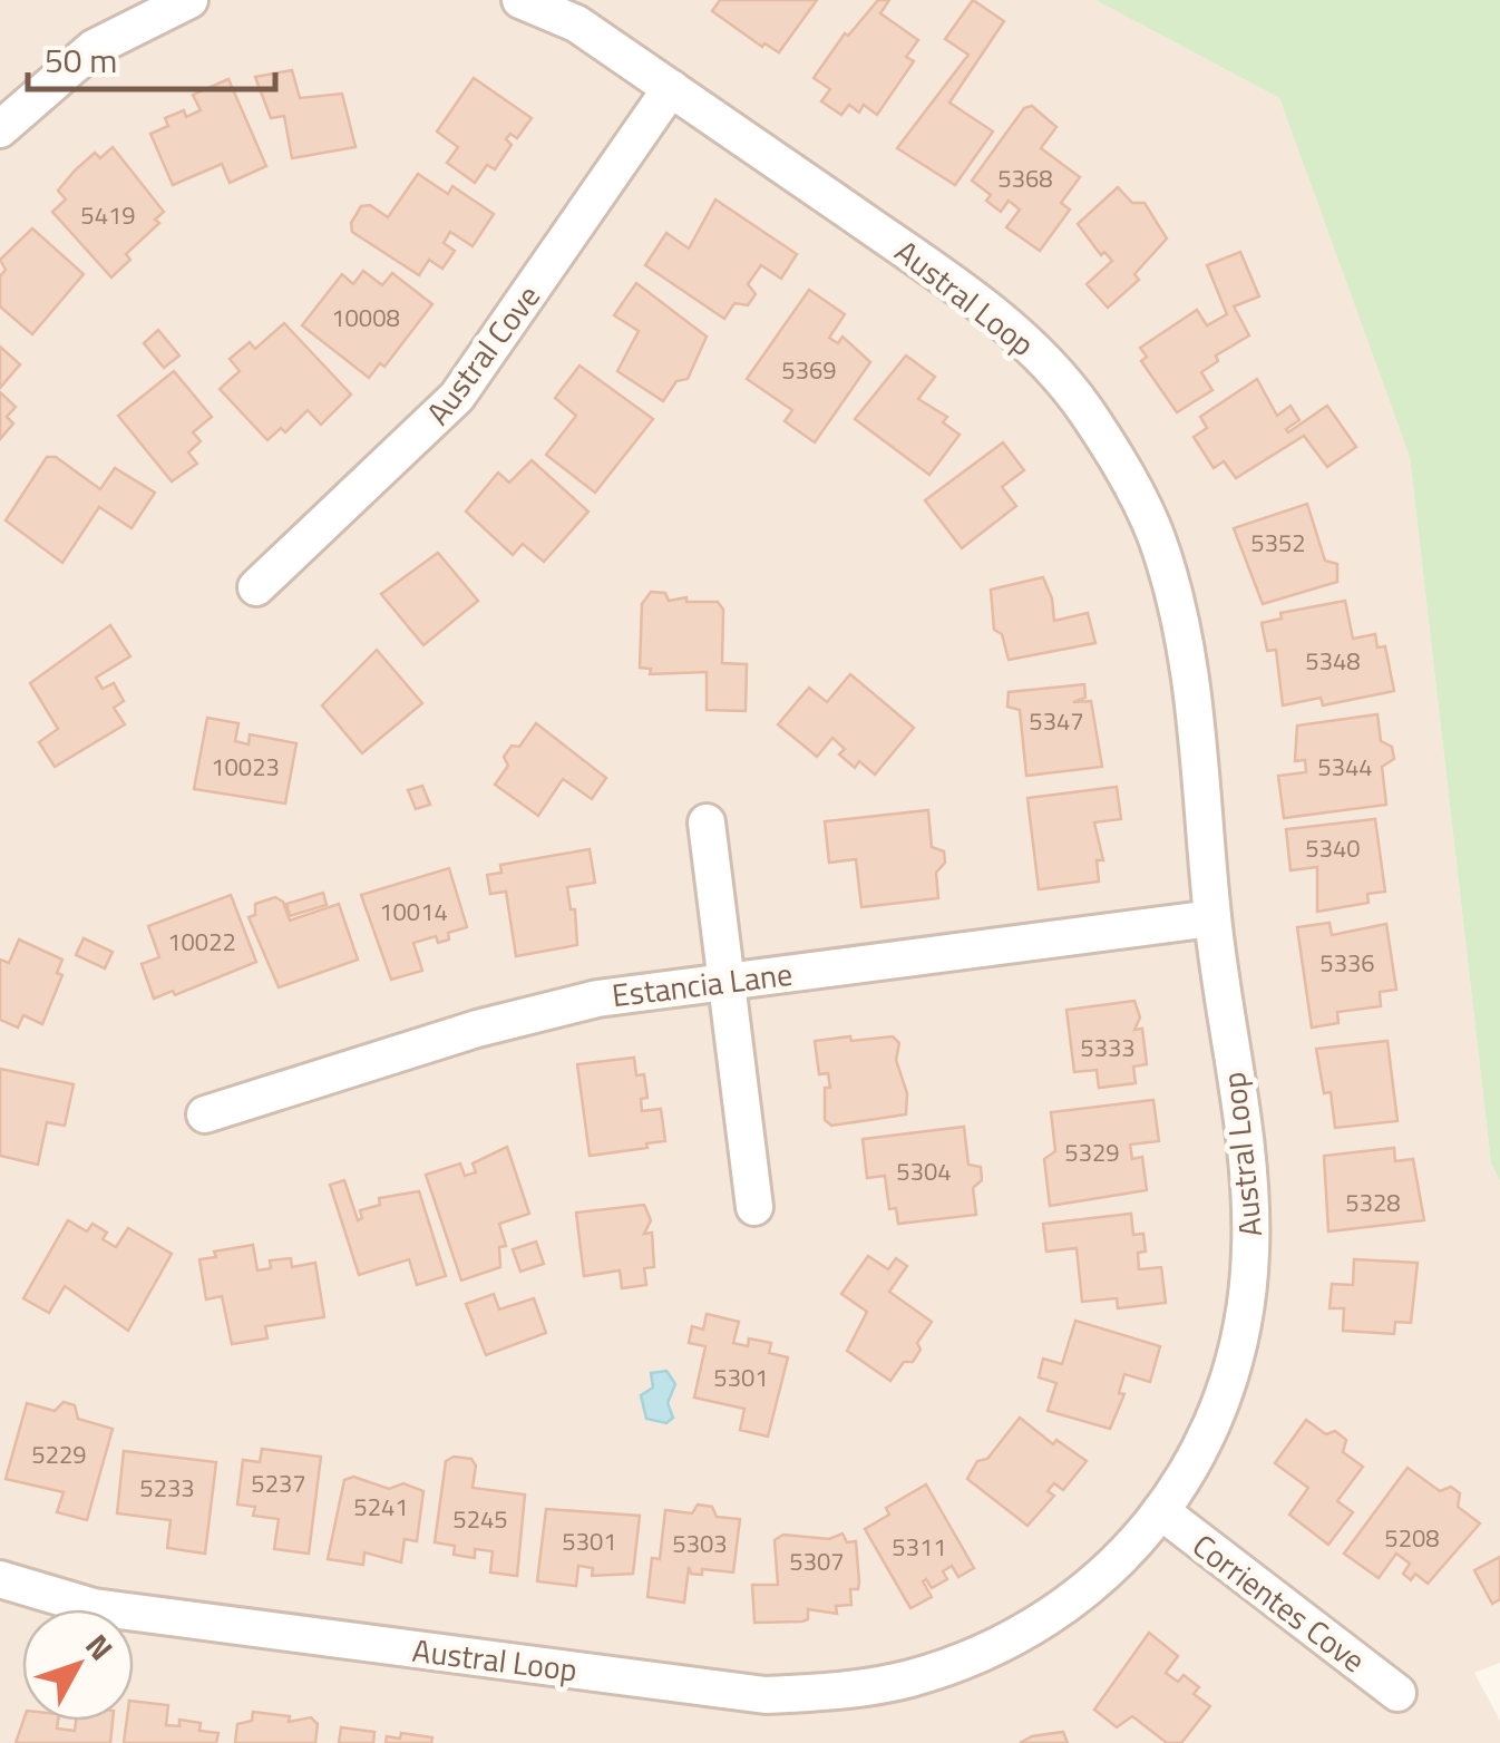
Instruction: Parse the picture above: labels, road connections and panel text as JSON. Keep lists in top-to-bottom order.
{
  "streets": {
    "street": [
      "Austral Loop",
      "Austral Cove",
      "Estancia Lane",
      "Corrientes Cove"
    ]
  },
  "crossings": [
    ["Austral Loop", "Austral Cove"],
    ["Austral Loop", "Estancia Lane"],
    ["Austral Loop", "Corrientes Cove"]
  ],
  "house_numbers": [
    "5368",
    "5419",
    "10008",
    "5369",
    "5352",
    "5348",
    "5347",
    "10023",
    "5344",
    "5340",
    "10014",
    "10022",
    "5336",
    "5333",
    "5329",
    "5304",
    "5328",
    "5301",
    "5229",
    "5237",
    "5233",
    "5241",
    "5245",
    "5208",
    "5301",
    "5303",
    "5311",
    "5307"
  ],
  "scale_bar": "50 m",
  "north": "top right"
}
